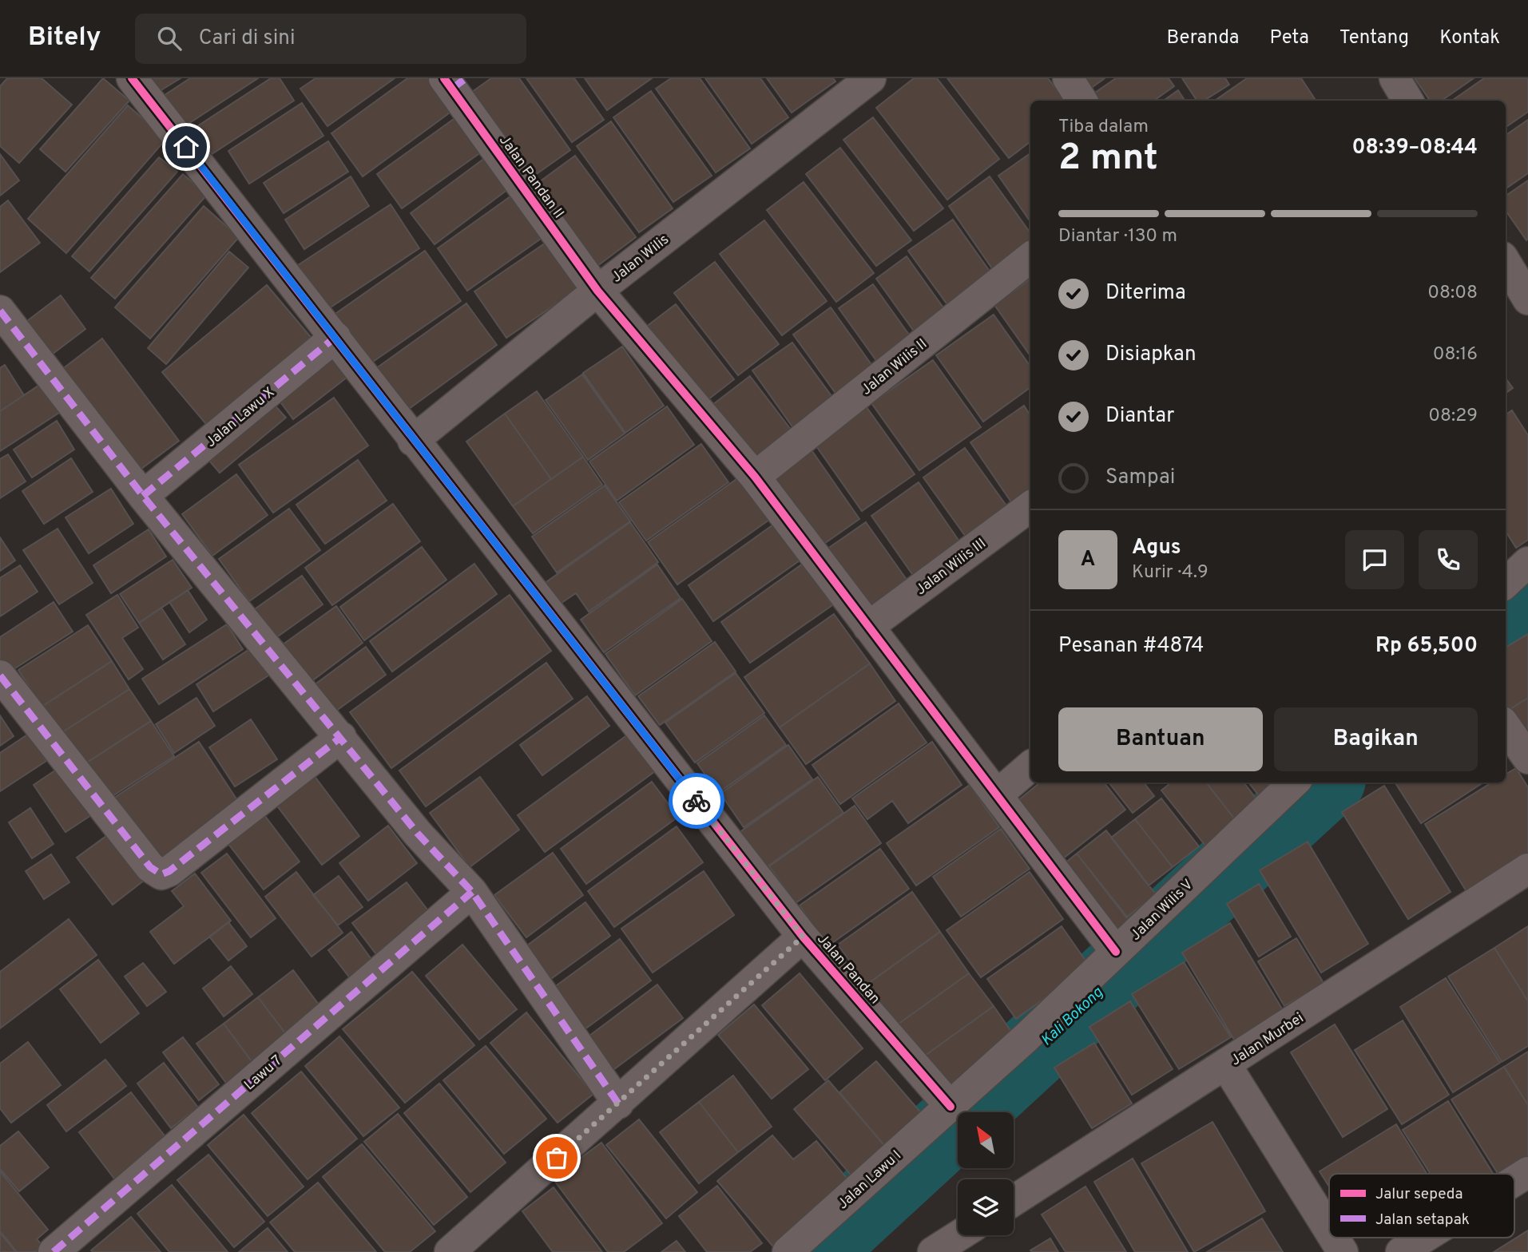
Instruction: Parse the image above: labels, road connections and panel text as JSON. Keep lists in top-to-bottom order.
{
  "streets": {
    "street": [
      "Jalan Pandan II",
      "Jalan Wilis",
      "Jalan Wilis II",
      "Jalan Lawu X",
      "Jalan Wilis III",
      "Jalan Wilis V",
      "Jalan Pandan",
      "Jalan Murbei",
      "Lawu 7",
      "Jalan Lawu I"
    ]
  },
  "crossings": [
    ["Jalan Pandan II", "Jalan Wilis"],
    ["Jalan Pandan II", "Jalan Wilis II"],
    ["Jalan Pandan II", "Jalan Wilis III"],
    ["Jalan Pandan II", "Jalan Wilis V"],
    ["Jalan Wilis", "Jalan Pandan"],
    ["Jalan Lawu X", "Jalan Pandan"],
    ["Jalan Wilis V", "Jalan Pandan"],
    ["Jalan Wilis V", "Jalan Lawu I"],
    ["Jalan Pandan", "Jalan Lawu I"]
  ],
  "water": ["Kali Bokong"],
  "legend": ["Jalur sepeda", "Jalan setapak"],
  "north": "top left",
  "page": {
    "header": "Bitely",
    "search": "Cari di sini",
    "nav": [
      "Beranda",
      "Peta",
      "Tentang",
      "Kontak"
    ],
    "heading": ["2 mnt", "Tiba dalam", "08:39–08:44"],
    "panel": [
      "Agus",
      "Kurir · 4.9",
      "Pesanan #4874",
      "Rp 65,500"
    ],
    "bar": "Diantar · 130 m",
    "list": [
      ["Diterima", "08:08"],
      ["Disiapkan", "08:16"],
      ["Diantar", "08:29"],
      "Sampai"
    ],
    "round": "A",
    "buttons": ["Bantuan", "Bagikan"]
  }
}
